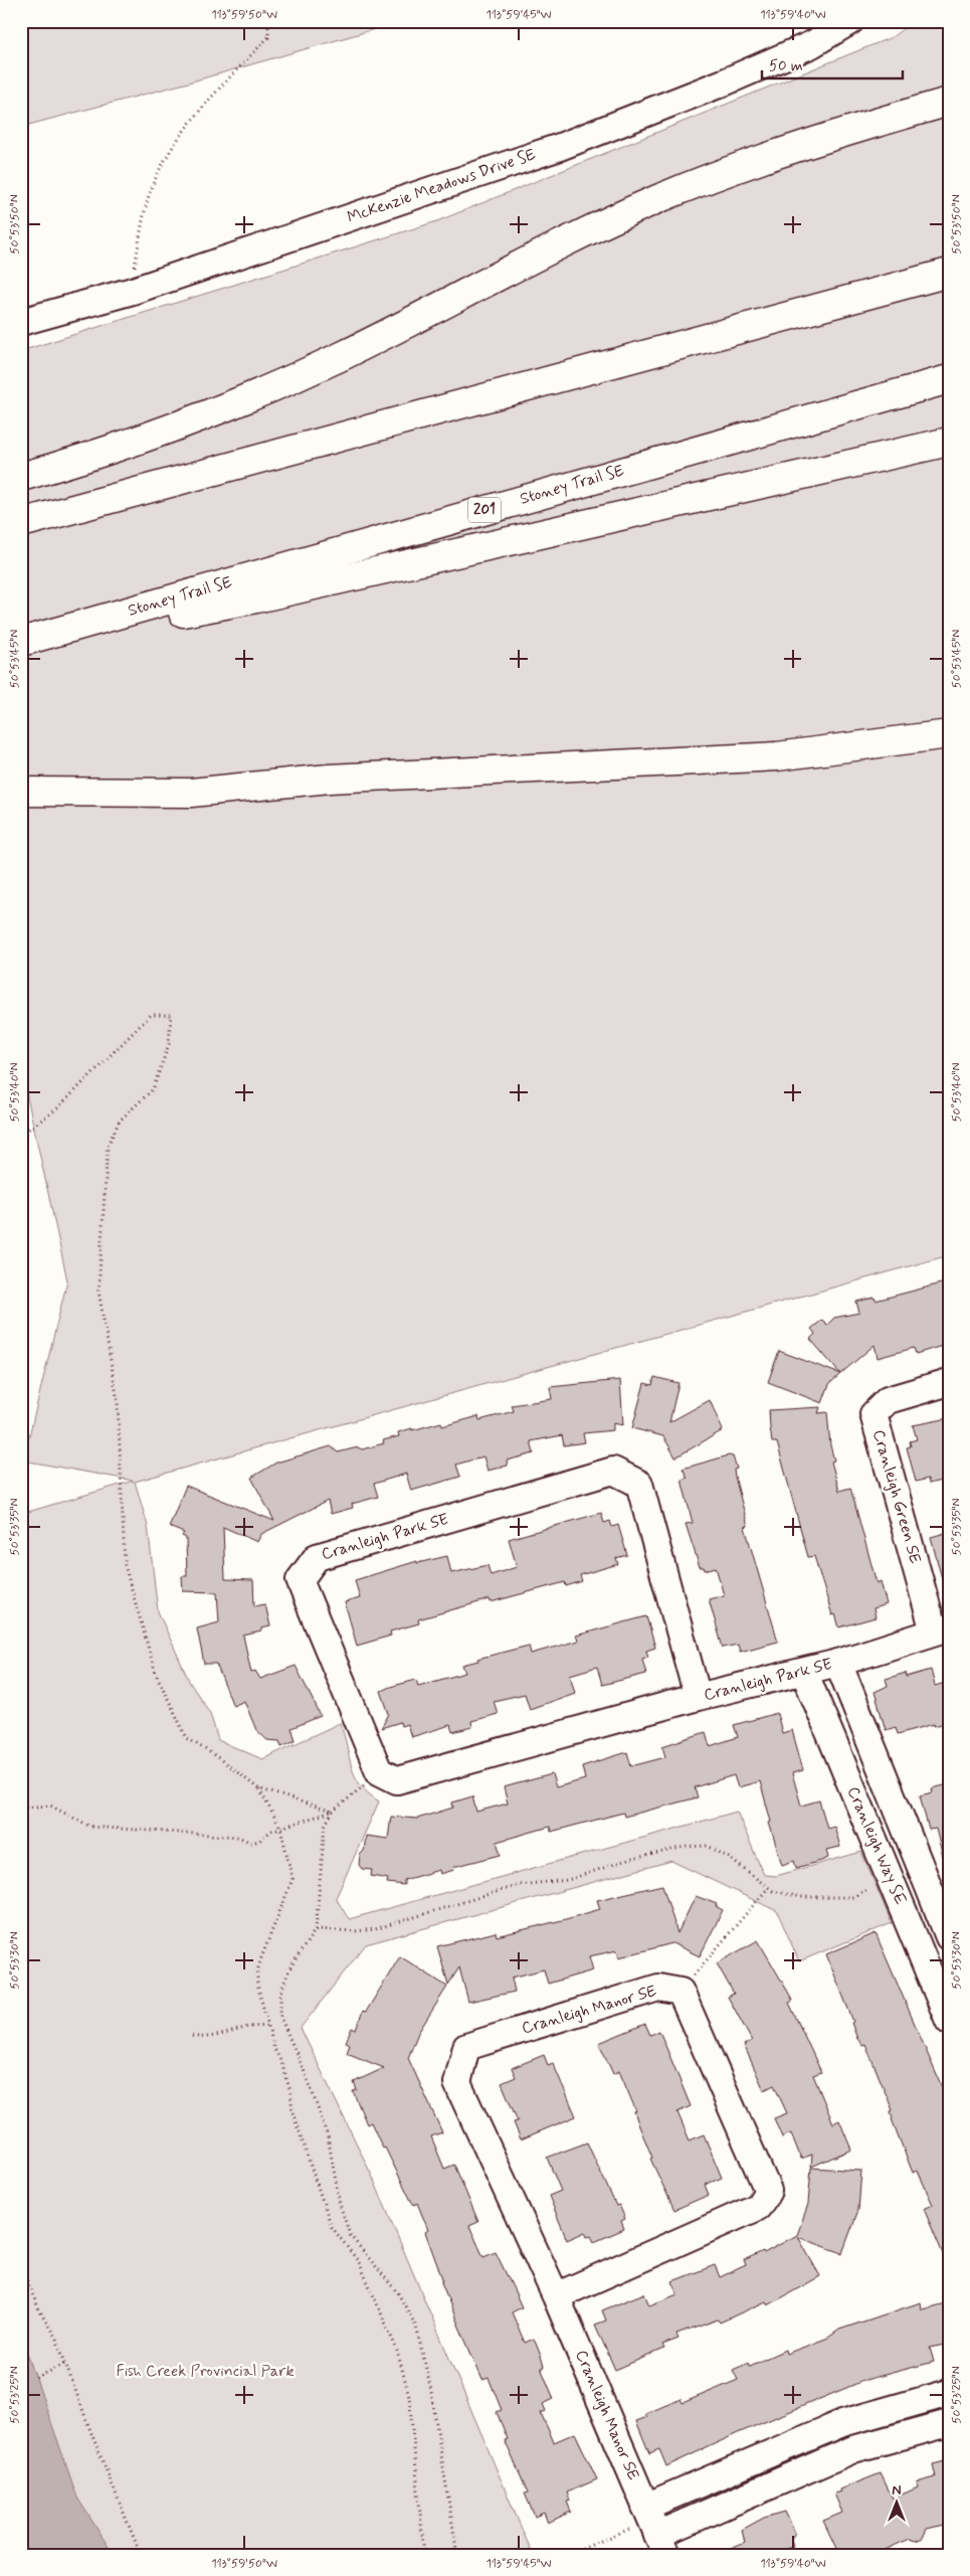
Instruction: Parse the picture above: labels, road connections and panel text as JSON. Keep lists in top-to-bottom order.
{
  "streets": {
    "highway": ["Stoney Trail SE", "201"],
    "street": [
      "McKenzie Meadows Drive SE",
      "Cranleigh Green SE",
      "Cranleigh Park SE",
      "Cranleigh Way SE",
      "Cranleigh Manor SE"
    ]
  },
  "crossings": [
    ["Cranleigh Green SE", "Cranleigh Park SE"],
    ["Cranleigh Green SE", "Cranleigh Way SE"],
    ["Cranleigh Park SE", "Cranleigh Way SE"]
  ],
  "parks": ["Fish Creek Provincial Park"],
  "scale_bar": "50 m",
  "north": "top",
  "coordinates": [
    "113°59'50\"W",
    "113°59'45\"W",
    "113°59'40\"W",
    "50°53'50\"N",
    "50°53'45\"N",
    "50°53'40\"N",
    "50°53'35\"N",
    "50°53'30\"N",
    "50°53'25\"N"
  ]
}
